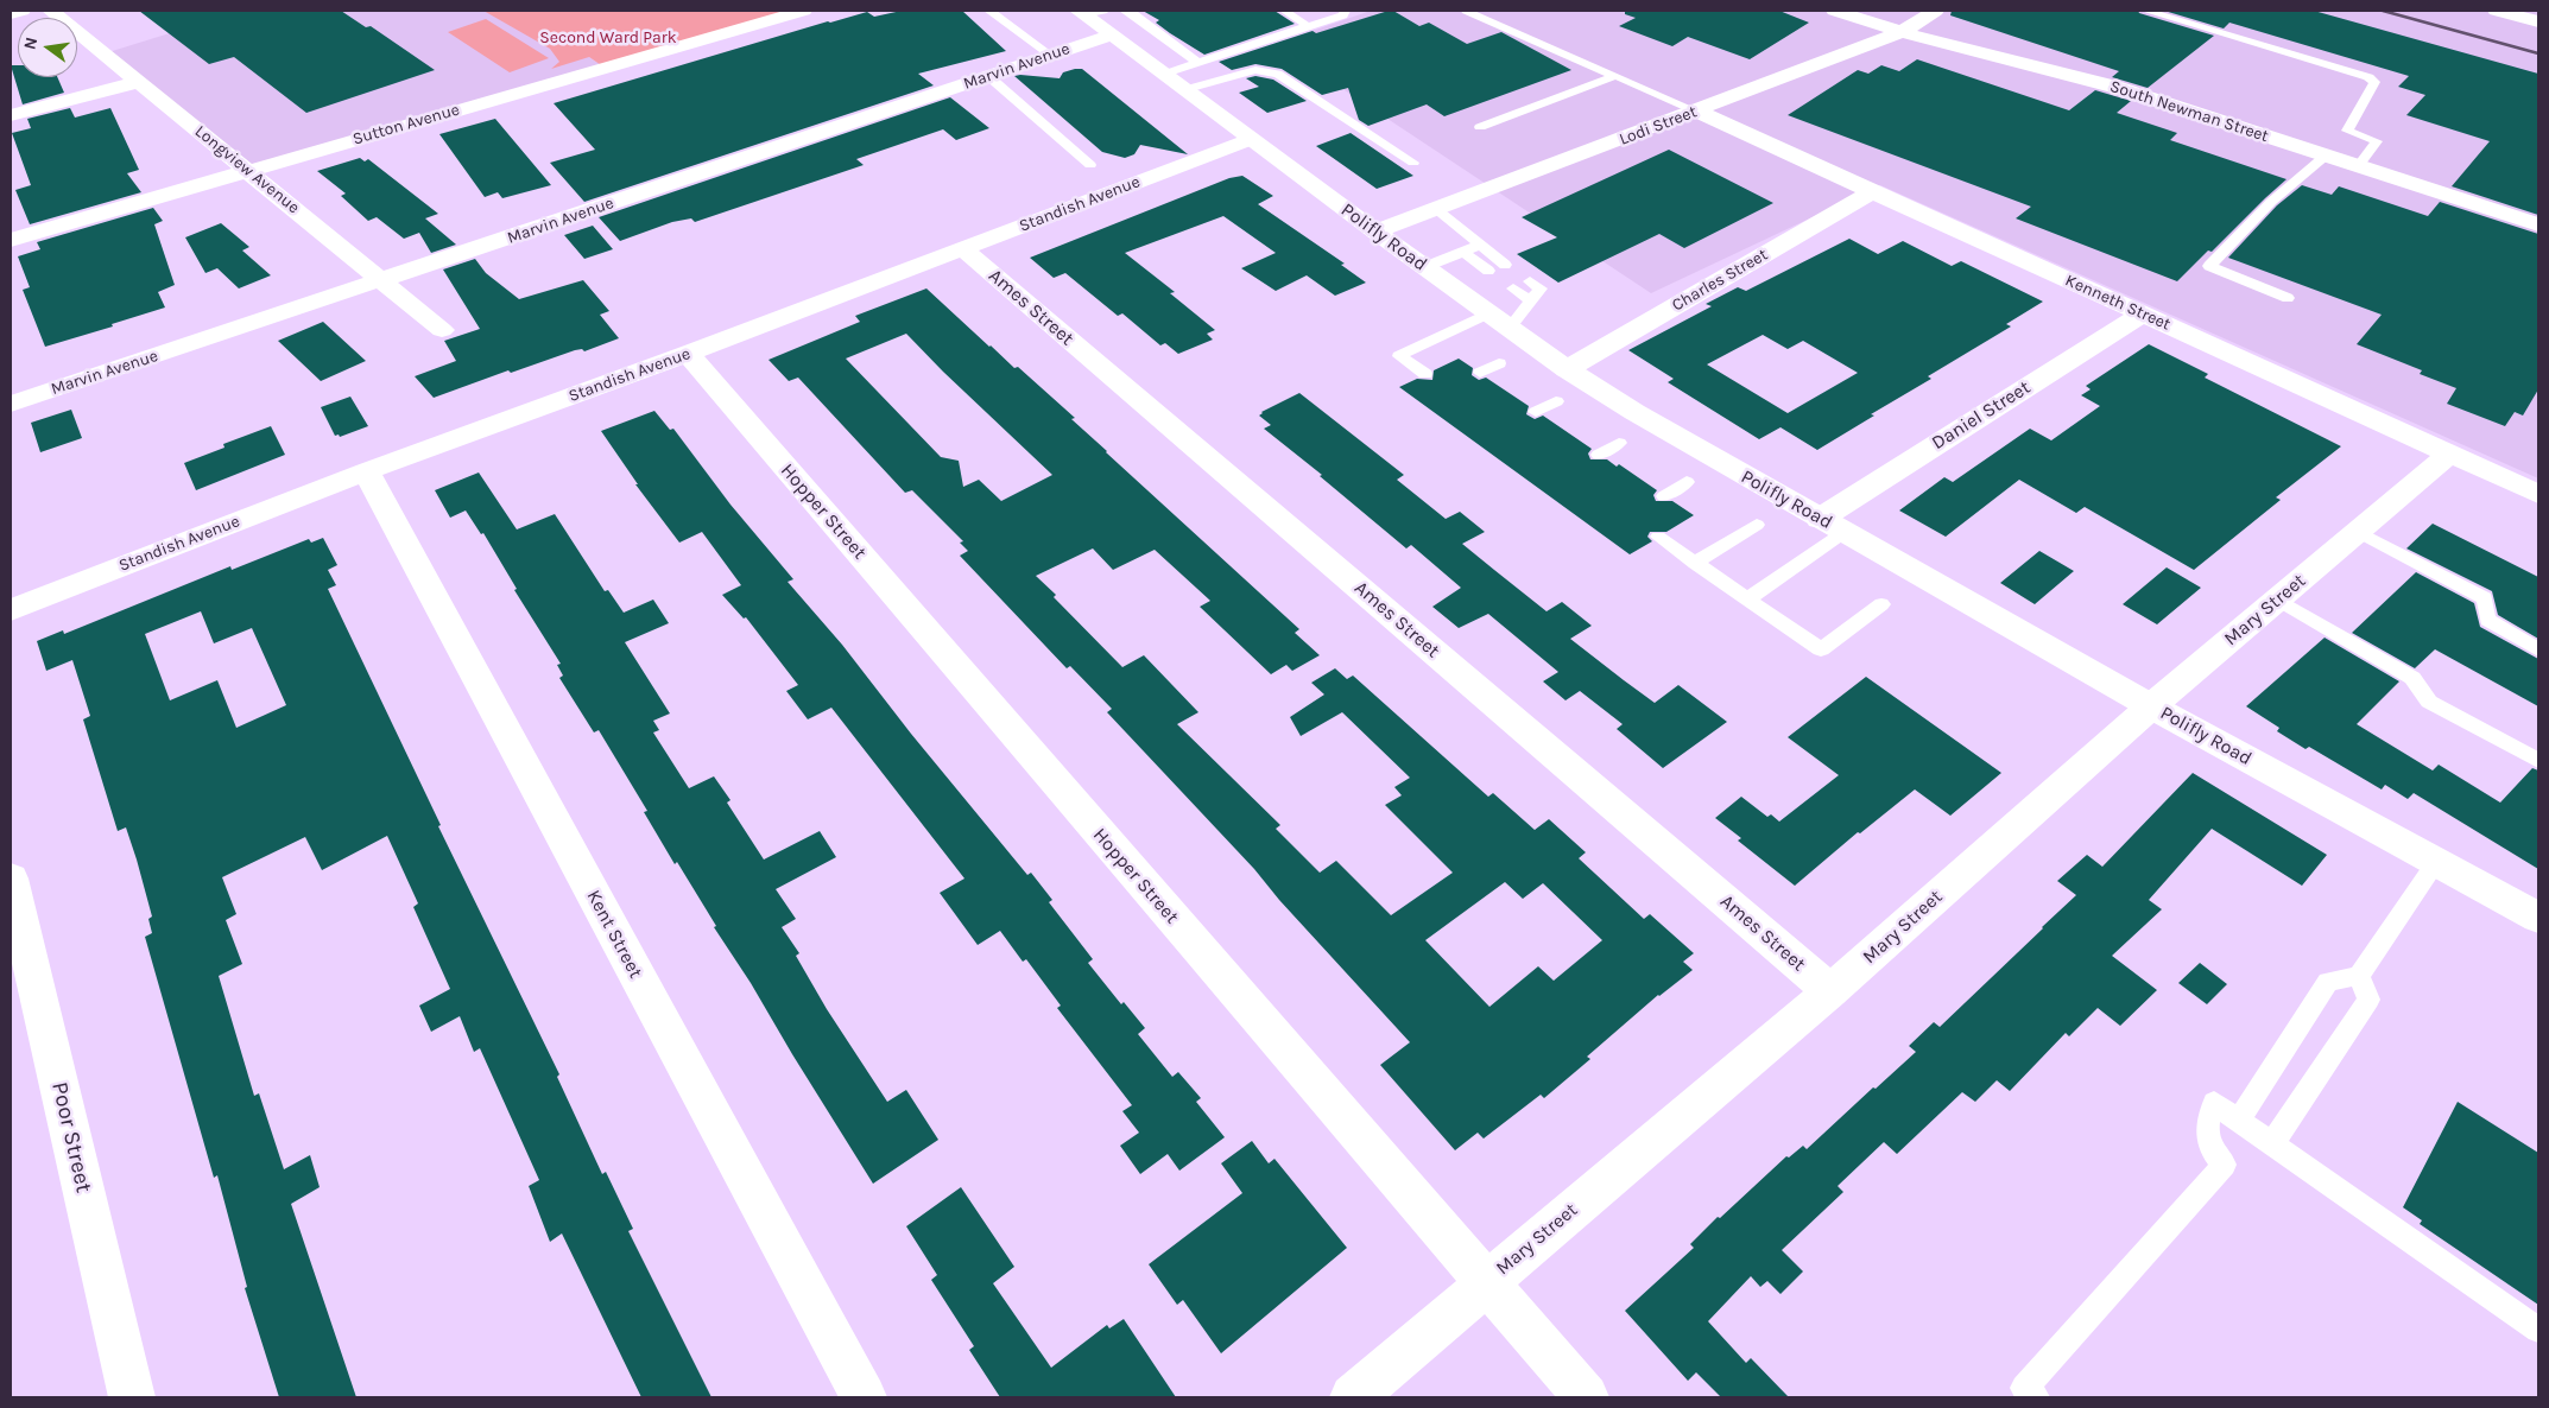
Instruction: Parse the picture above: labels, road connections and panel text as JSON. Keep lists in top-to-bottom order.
{
  "streets": {
    "street": [
      "Marvin Avenue",
      "South Newman Street",
      "Sutton Avenue",
      "Lodi Street",
      "Longview Avenue",
      "Standish Avenue",
      "Polifly Road",
      "Charles Street",
      "Kenneth Street",
      "Ames Street",
      "Daniel Street",
      "Hopper Street",
      "Mary Street",
      "Kent Street",
      "Poor Street"
    ]
  },
  "crossings": [
    ["Marvin Avenue", "Longview Avenue"],
    ["Marvin Avenue", "Polifly Road"],
    ["South Newman Street", "Lodi Street"],
    ["Sutton Avenue", "Longview Avenue"],
    ["Lodi Street", "Polifly Road"],
    ["Lodi Street", "Kenneth Street"],
    ["Standish Avenue", "Polifly Road"],
    ["Standish Avenue", "Ames Street"],
    ["Standish Avenue", "Hopper Street"],
    ["Standish Avenue", "Kent Street"],
    ["Polifly Road", "Charles Street"],
    ["Polifly Road", "Daniel Street"],
    ["Polifly Road", "Mary Street"],
    ["Charles Street", "Kenneth Street"],
    ["Kenneth Street", "Daniel Street"],
    ["Kenneth Street", "Mary Street"],
    ["Ames Street", "Mary Street"],
    ["Hopper Street", "Mary Street"]
  ],
  "parks": ["Second Ward Park"],
  "north": "left"
}
